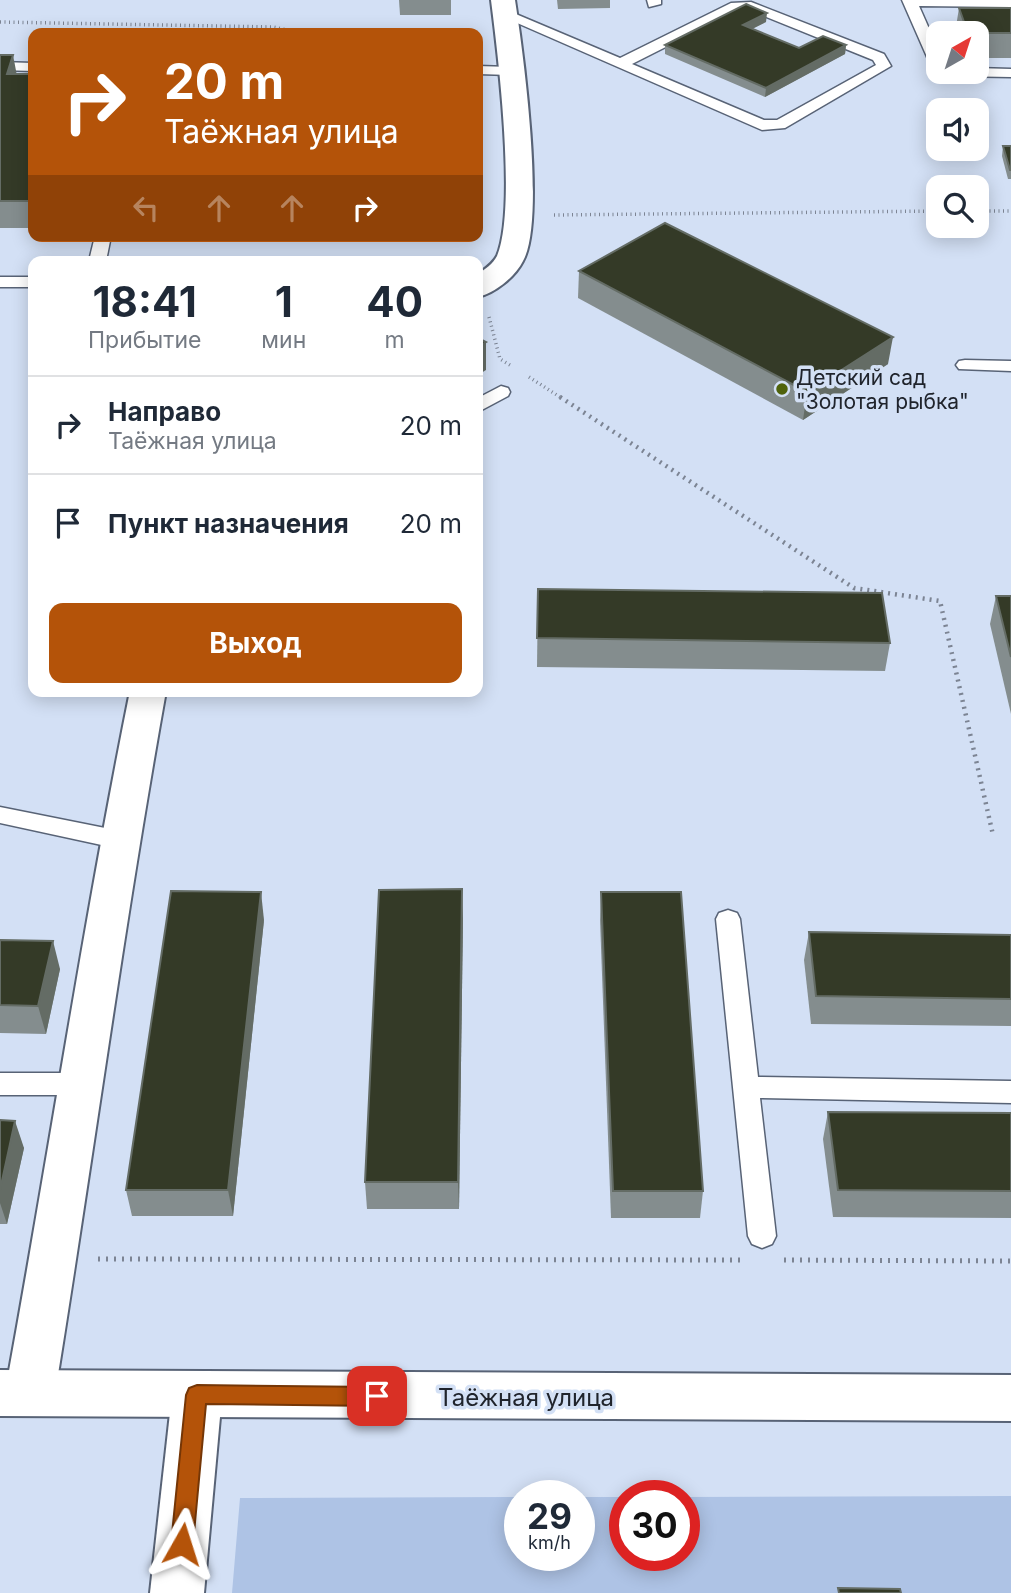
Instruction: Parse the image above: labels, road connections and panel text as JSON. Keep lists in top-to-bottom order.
{
  "streets": {
    "street": ["Таёжная улица"]
  },
  "places": ["Детский сад \"Золотая рыбка\""],
  "north": "top right",
  "page": {
    "turn": ["20 m", "Таёжная улица"],
    "eta": [
      "18:41",
      "Прибытие",
      "1",
      "мин",
      "40",
      "m"
    ],
    "list": [
      {
        "name": "Направо",
        "note": "Таёжная улица",
        "value": "20 m"
      },
      {
        "name": "Пункт назначения",
        "value": "20 m"
      }
    ],
    "buttons": "Выход",
    "speed": "29 km/h",
    "limit": "30"
  }
}
